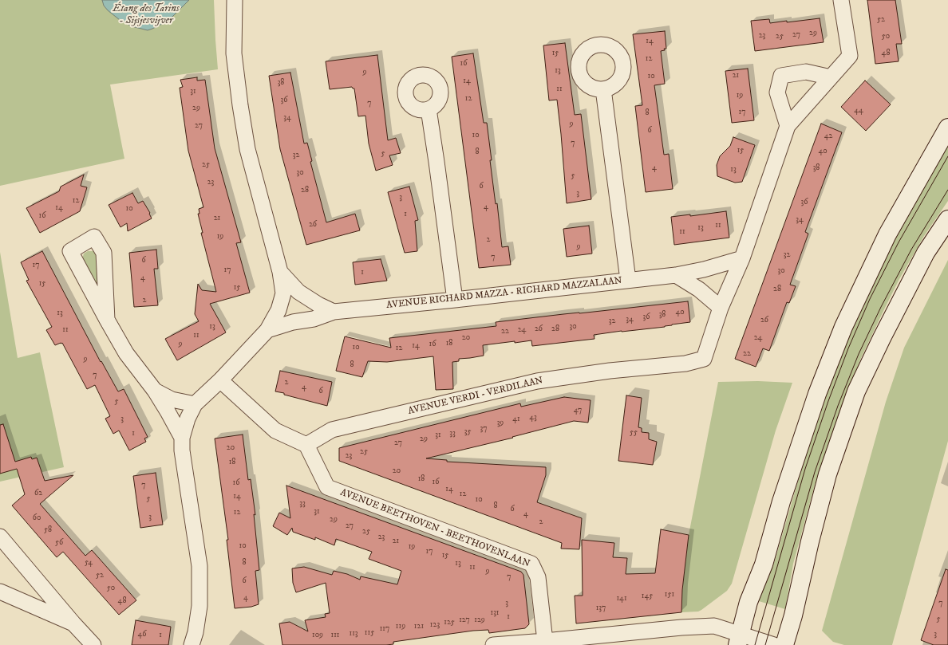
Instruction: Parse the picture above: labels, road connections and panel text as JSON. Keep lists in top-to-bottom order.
{
  "streets": {
    "street": ["AVENUE RICHARD MAZZA - RICHARD MAZZALAAN", "AVENUE VERDI - VERDILAAN", "AVENUE BEETHOVEN - BEETHOVENLAAN"]
  },
  "crossings": [
    ["AVENUE VERDI - VERDILAAN", "AVENUE BEETHOVEN - BEETHOVENLAAN"]
  ],
  "water": ["Étang des Tarins - Sijsjesvijver"],
  "house_numbers": [
    "52",
    "29",
    "27",
    "23",
    "25",
    "50",
    "14",
    "15",
    "48",
    "12",
    "16",
    "13",
    "9",
    "21",
    "10",
    "14",
    "38",
    "11",
    "31",
    "19",
    "12",
    "36",
    "7",
    "29",
    "44",
    "17",
    "8",
    "34",
    "9",
    "27",
    "6",
    "10",
    "42",
    "7",
    "15",
    "40",
    "8",
    "5",
    "32",
    "25",
    "4",
    "38",
    "13",
    "30",
    "5",
    "23",
    "6",
    "28",
    "3",
    "3",
    "12",
    "36",
    "4",
    "14",
    "10",
    "1",
    "16",
    "21",
    "34",
    "26",
    "11",
    "13",
    "11",
    "19",
    "2",
    "9",
    "32",
    "7",
    "6",
    "17",
    "17",
    "30",
    "1",
    "4",
    "15",
    "15",
    "28",
    "2",
    "40",
    "13",
    "38",
    "36",
    "34",
    "26",
    "32",
    "13",
    "30",
    "26",
    "28",
    "11",
    "24",
    "22",
    "11",
    "20",
    "24",
    "18",
    "9",
    "16",
    "14",
    "10",
    "12",
    "22",
    "9",
    "8",
    "7",
    "2",
    "4",
    "6",
    "5",
    "47",
    "43",
    "3",
    "41",
    "39",
    "37",
    "35",
    "55",
    "1",
    "33",
    "31",
    "29",
    "27",
    "20",
    "25",
    "23",
    "18",
    "20",
    "18",
    "16",
    "16",
    "7",
    "14",
    "62",
    "12",
    "14",
    "5",
    "10",
    "33",
    "8",
    "6",
    "31",
    "12",
    "4",
    "3",
    "60",
    "29",
    "2",
    "27",
    "58",
    "25",
    "23",
    "21",
    "56",
    "10",
    "19",
    "17",
    "15",
    "54",
    "8",
    "13",
    "11",
    "9",
    "52",
    "7",
    "6",
    "50",
    "151",
    "145",
    "4",
    "141",
    "48",
    "3",
    "7",
    "137",
    "131",
    "1",
    "5",
    "127",
    "129",
    "125",
    "123",
    "119",
    "121",
    "117",
    "115",
    "113",
    "46",
    "3",
    "1",
    "109",
    "111"
  ]
}
